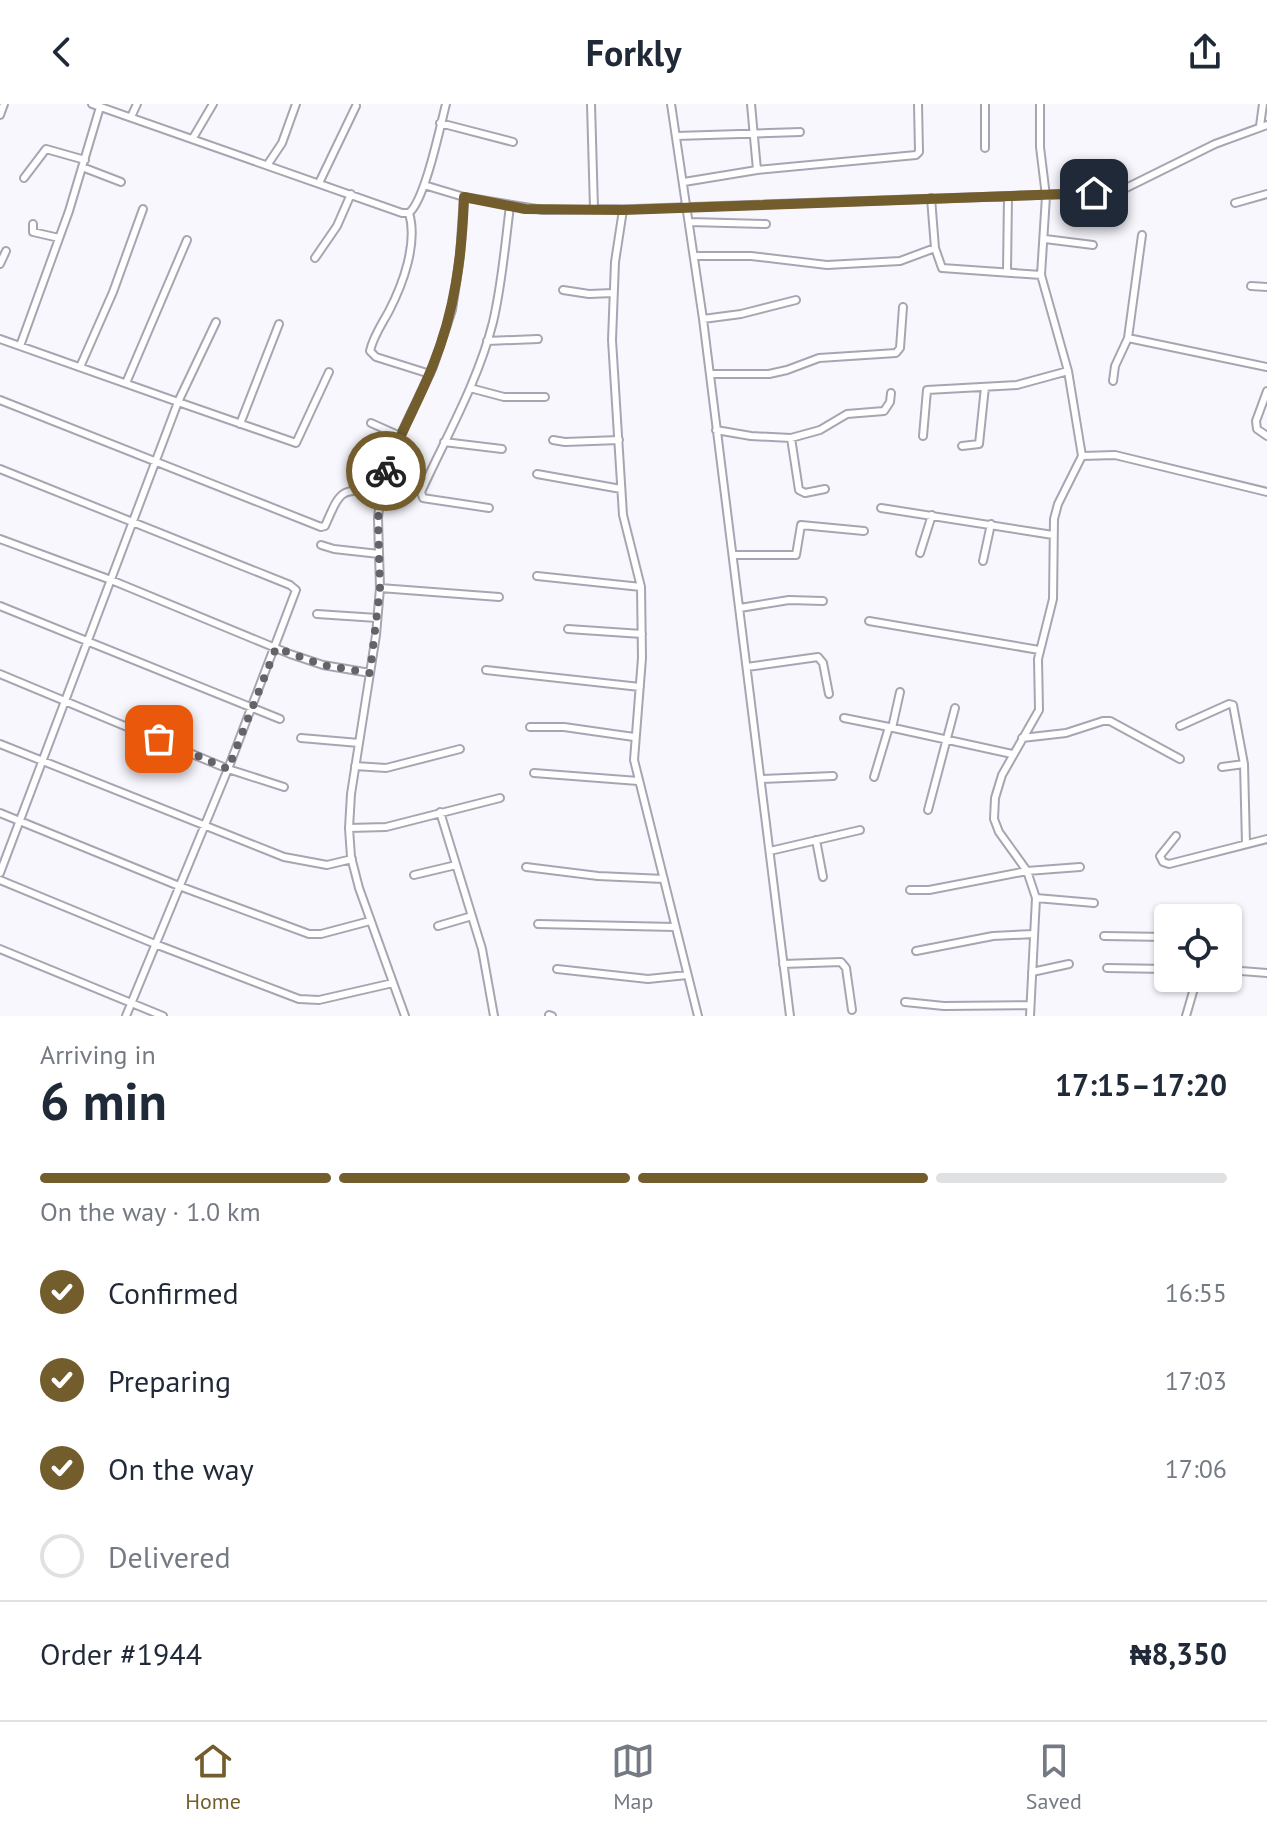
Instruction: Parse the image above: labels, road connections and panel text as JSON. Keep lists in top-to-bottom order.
{
  "page": {
    "header": "Forkly",
    "heading": ["6 min", "Arriving in", "17:15–17:20"],
    "panel": ["Order #1944", "₦8,350"],
    "bar": "On the way · 1.0 km",
    "list": [
      ["Confirmed", "16:55"],
      ["Preparing", "17:03"],
      ["On the way", "17:06"],
      "Delivered"
    ],
    "tabs": ["Home", "Map", "Saved"]
  }
}
